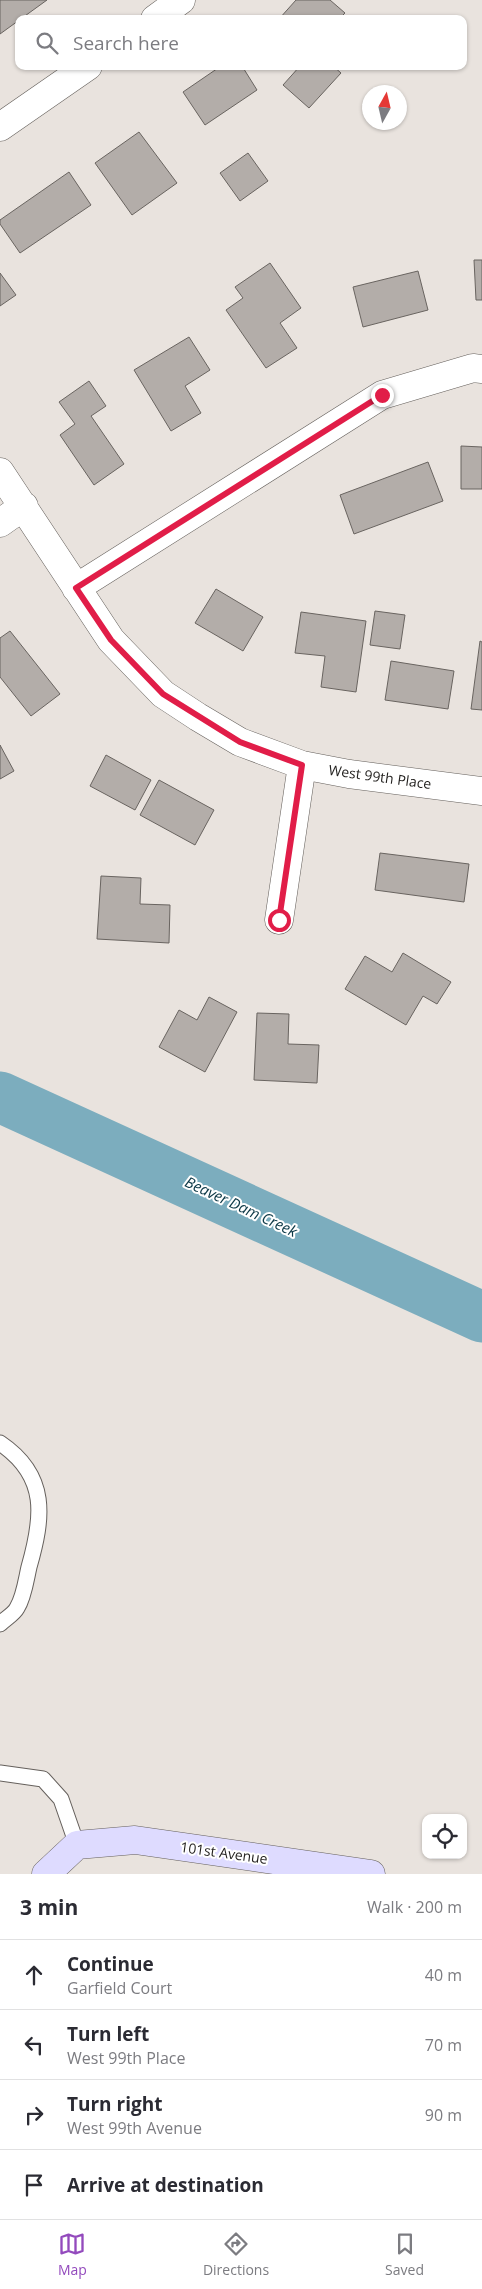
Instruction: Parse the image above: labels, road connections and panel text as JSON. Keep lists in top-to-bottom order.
{
  "streets": {
    "street": ["West 99th Place", "101st Avenue"]
  },
  "water": ["Beaver Dam Creek"],
  "north": "top",
  "page": {
    "search": "Search here",
    "heading": ["3 min", "Walk · 200 m"],
    "list": [
      ["Continue", "Garfield Court", "40 m"],
      ["Turn left", "West 99th Place", "70 m"],
      ["Turn right", "West 99th Avenue", "90 m"],
      "Arrive at destination"
    ],
    "nav": ["Map", "Directions", "Saved"]
  }
}
